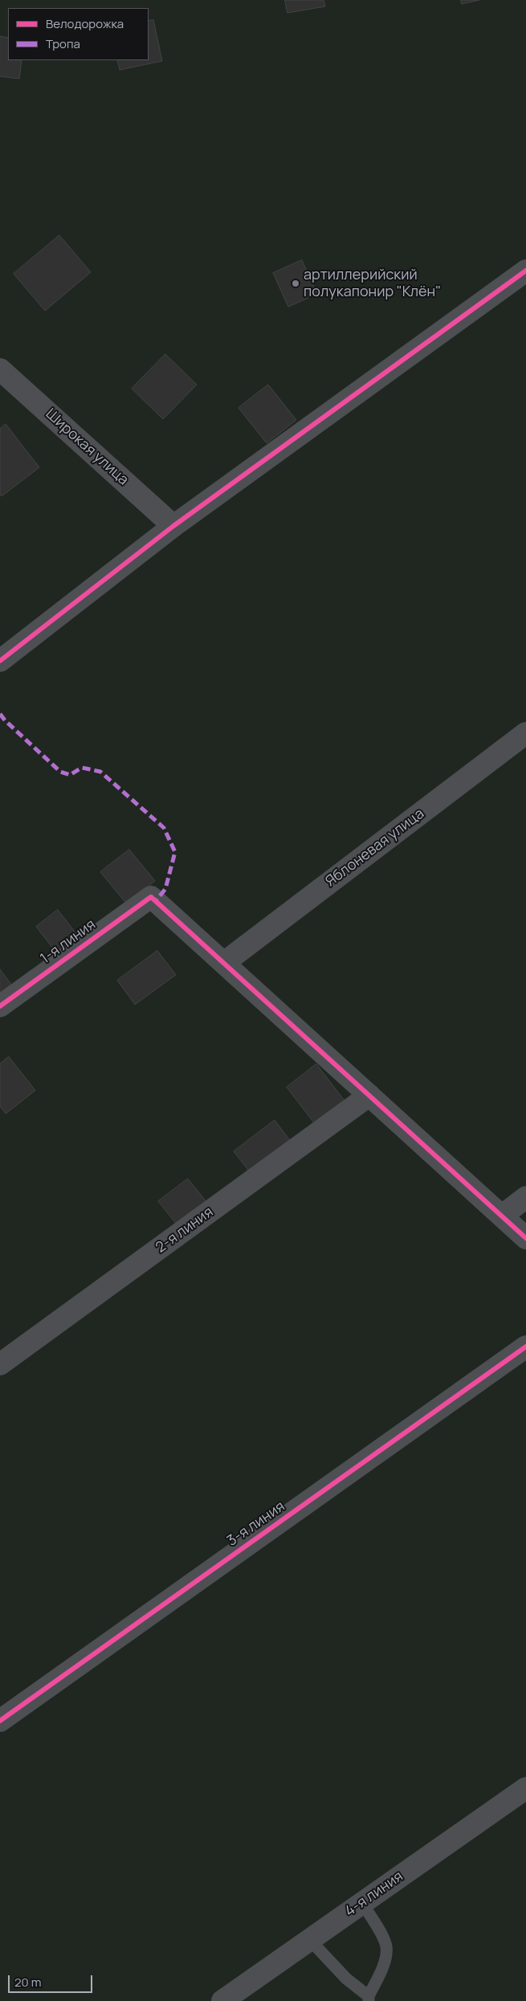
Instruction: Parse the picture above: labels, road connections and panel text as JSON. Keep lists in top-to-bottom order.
{
  "streets": {
    "street": [
      "Широкая улица",
      "Яблоневая улица",
      "1-я линия",
      "2-я линия",
      "3-я линия",
      "4-я линия"
    ]
  },
  "crossings": [
    ["Яблоневая улица", "1-я линия"]
  ],
  "places": ["артиллерийский полукапонир \"Клён\""],
  "legend": ["Велодорожка", "Тропа"],
  "scale_bar": "20 m"
}
